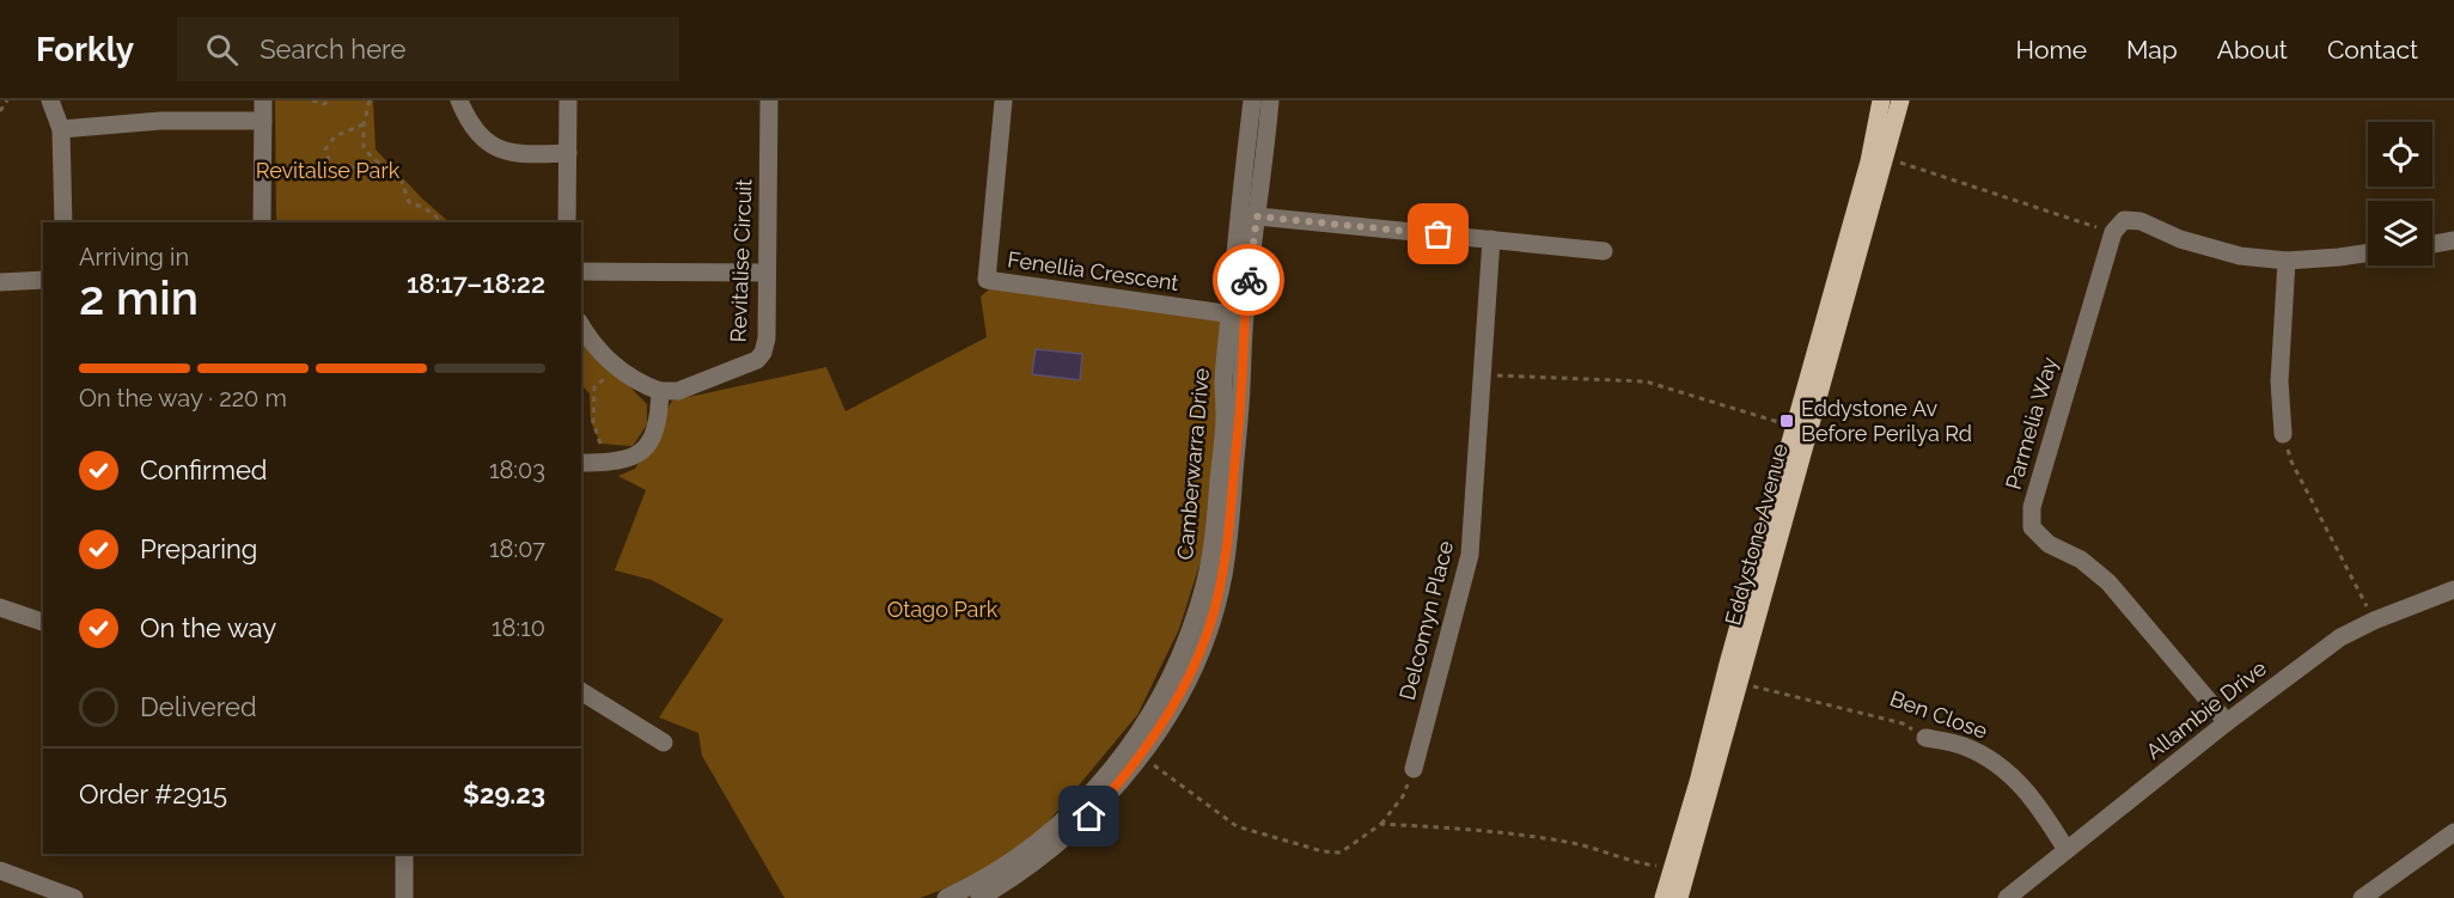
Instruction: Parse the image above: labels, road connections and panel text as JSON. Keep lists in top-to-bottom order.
{
  "streets": {
    "main road": ["Eddystone Avenue"],
    "street": [
      "Revitalise Circuit",
      "Fenellia Crescent",
      "Parmelia Way",
      "Camberwarra Drive",
      "Delcomyn Place",
      "Allambie Drive",
      "Ben Close"
    ]
  },
  "crossings": [
    ["Fenellia Crescent", "Camberwarra Drive"],
    ["Parmelia Way", "Allambie Drive"],
    ["Allambie Drive", "Ben Close"]
  ],
  "parks": ["Revitalise Park", "Otago Park"],
  "places": {
    "transit": ["Eddystone Av Before Perilya Rd"]
  },
  "page": {
    "header": "Forkly",
    "search": "Search here",
    "nav": [
      "Home",
      "Map",
      "About",
      "Contact"
    ],
    "heading": ["2 min", "Arriving in", "18:17–18:22"],
    "panel": ["Order #2915", "$29.23"],
    "bar": "On the way · 220 m",
    "list": [
      ["Confirmed", "18:03"],
      ["Preparing", "18:07"],
      ["On the way", "18:10"],
      "Delivered"
    ]
  }
}
